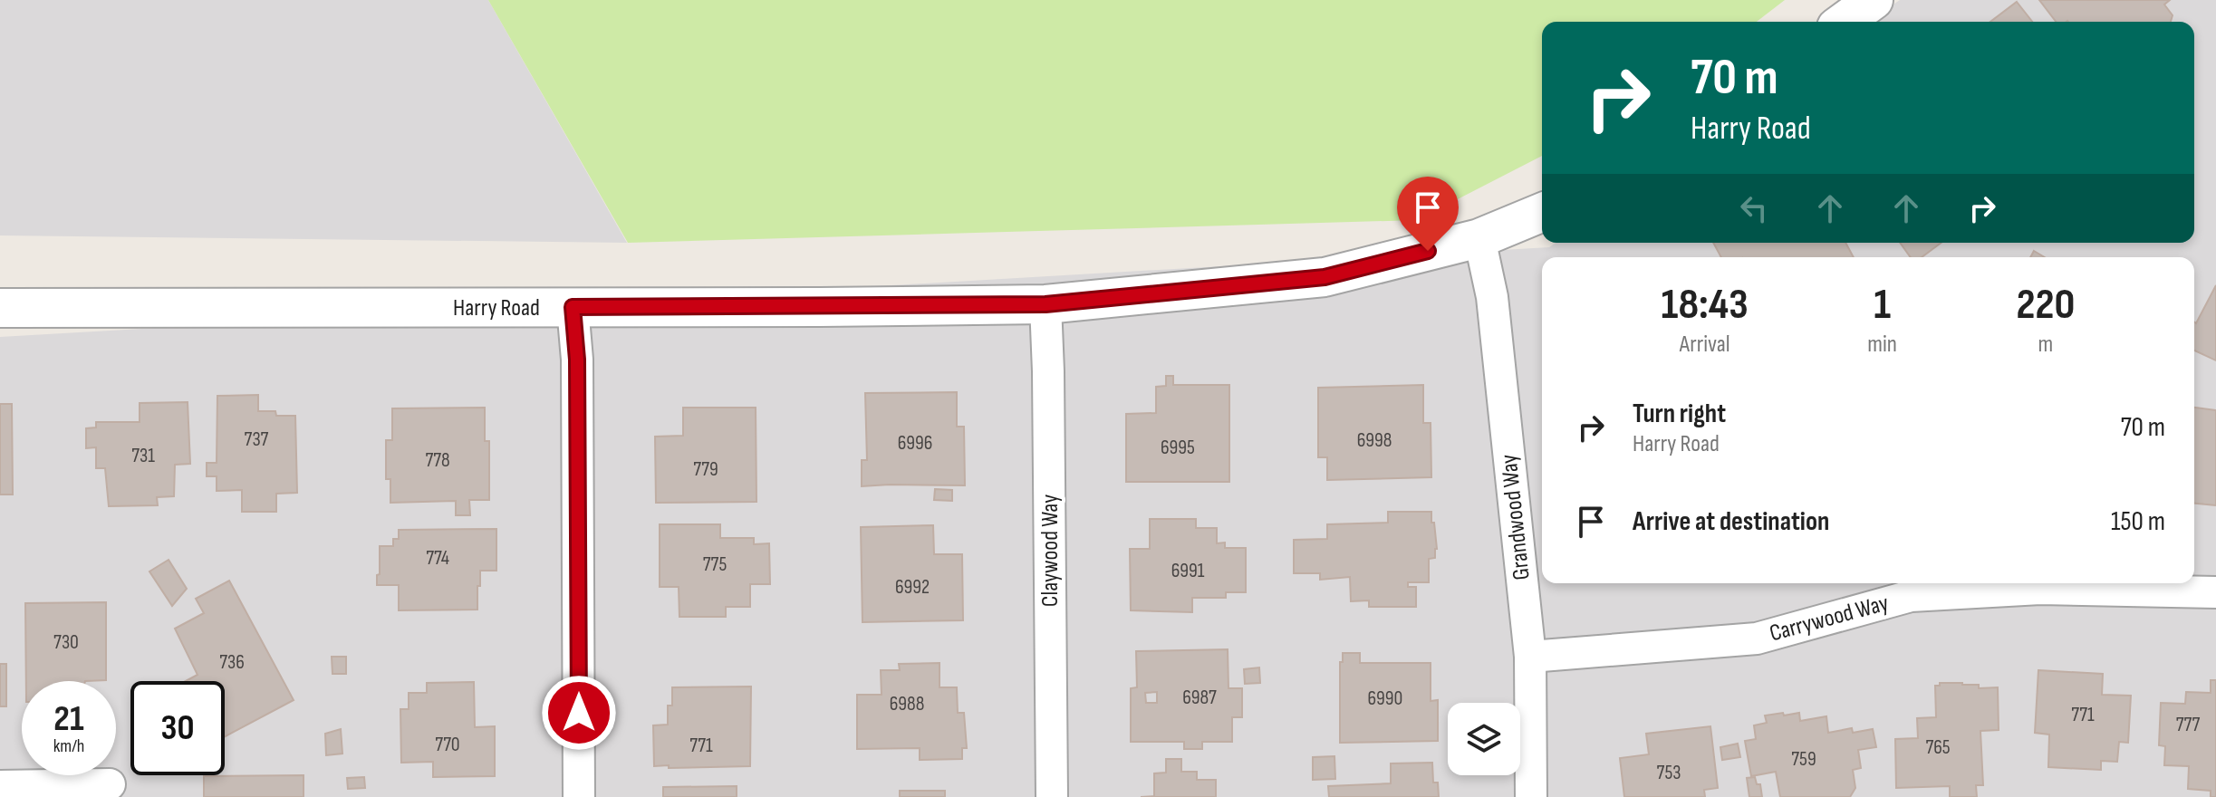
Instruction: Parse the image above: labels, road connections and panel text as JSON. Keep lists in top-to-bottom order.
{
  "streets": {
    "street": [
      "Harry Road",
      "Grandwood Way",
      "Claywood Way",
      "Carrywood Way"
    ]
  },
  "crossings": [
    ["Harry Road", "Grandwood Way"],
    ["Harry Road", "Claywood Way"],
    ["Grandwood Way", "Carrywood Way"]
  ],
  "house_numbers": [
    "737",
    "6998",
    "6996",
    "6995",
    "731",
    "778",
    "779",
    "774",
    "775",
    "6991",
    "6992",
    "730",
    "736",
    "6987",
    "6990",
    "6988",
    "771",
    "777",
    "770",
    "771",
    "765",
    "759",
    "753"
  ],
  "page": {
    "turn": ["70 m", "Harry Road"],
    "eta": [
      "18:43",
      "Arrival",
      "1",
      "min",
      "220",
      "m"
    ],
    "list": [
      {
        "name": "Turn right",
        "note": "Harry Road",
        "value": "70 m"
      },
      {
        "name": "Arrive at destination",
        "value": "150 m"
      }
    ],
    "speed": "21 km/h",
    "limit": "30"
  }
}
